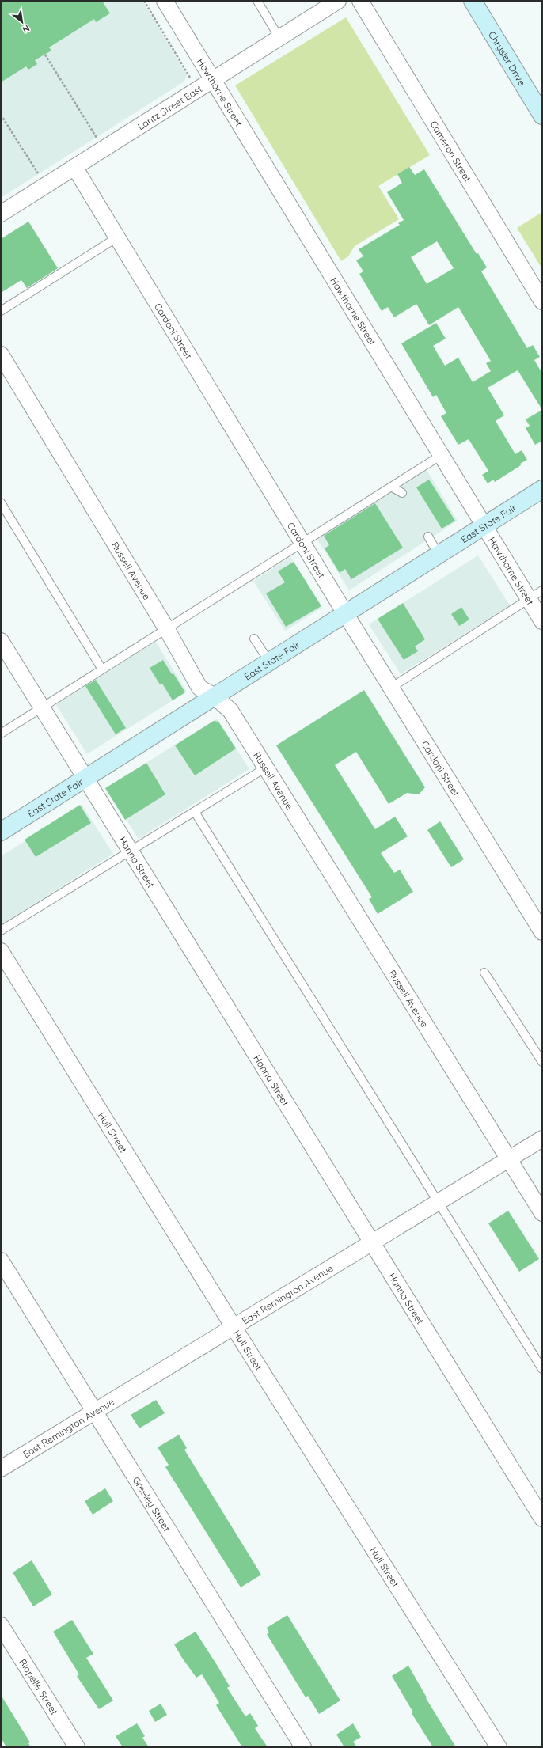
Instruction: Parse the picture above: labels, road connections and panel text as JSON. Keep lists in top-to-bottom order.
{
  "streets": {
    "street": [
      "Chrysler Drive",
      "Hawthorne Street",
      "Lantz Street East",
      "Cameron Street",
      "Cardoni Street",
      "East State Fair",
      "Russell Avenue",
      "Hanna Street",
      "Hull Street",
      "East Remington Avenue",
      "Greeley Street",
      "Riopelle Street"
    ]
  },
  "crossings": [
    ["Hawthorne Street", "Lantz Street East"],
    ["Hawthorne Street", "East State Fair"],
    ["Lantz Street East", "Cardoni Street"],
    ["Cardoni Street", "East State Fair"],
    ["East State Fair", "Russell Avenue"],
    ["East State Fair", "Hanna Street"],
    ["Russell Avenue", "East Remington Avenue"],
    ["Hanna Street", "East Remington Avenue"],
    ["Hull Street", "East Remington Avenue"],
    ["East Remington Avenue", "Greeley Street"]
  ],
  "north": "bottom right"
}
